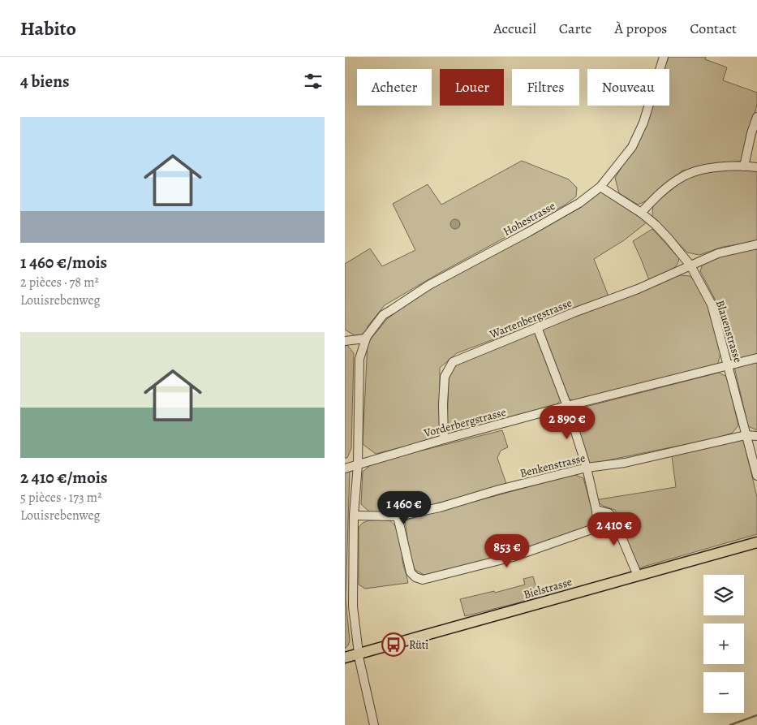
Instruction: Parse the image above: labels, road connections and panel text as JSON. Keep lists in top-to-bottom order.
{
  "streets": {
    "main road": ["Bielstrasse"],
    "street": [
      "Hohestrasse",
      "Wartenbergstrasse",
      "Blauenstrasse",
      "Vorderbergstrasse",
      "Benkenstrasse"
    ]
  },
  "crossings": [
    ["Hohestrasse", "Blauenstrasse"],
    ["Hohestrasse", "Vorderbergstrasse"],
    ["Hohestrasse", "Benkenstrasse"],
    ["Hohestrasse", "Bielstrasse"],
    ["Wartenbergstrasse", "Blauenstrasse"],
    ["Wartenbergstrasse", "Vorderbergstrasse"],
    ["Blauenstrasse", "Vorderbergstrasse"],
    ["Blauenstrasse", "Benkenstrasse"]
  ],
  "places": {
    "bus stop": ["Rüti"]
  },
  "page": {
    "header": "Habito",
    "nav": [
      "Accueil",
      "Carte",
      "À propos",
      "Contact"
    ],
    "heading": "4 biens",
    "chip": [
      "Acheter",
      "Louer",
      "Filtres",
      "Nouveau"
    ],
    "list": [
      {
        "name": "1 460 €/mois",
        "note": "2 pièces · 78 m² · Louisrebenweg"
      },
      {
        "name": "2 410 €/mois",
        "note": "5 pièces · 173 m² · Louisrebenweg"
      }
    ],
    "price": [
      "2 890 €",
      "1 460 €",
      "2 410 €",
      "853 €"
    ],
    "map_buttons": ["+", "−"]
  }
}
